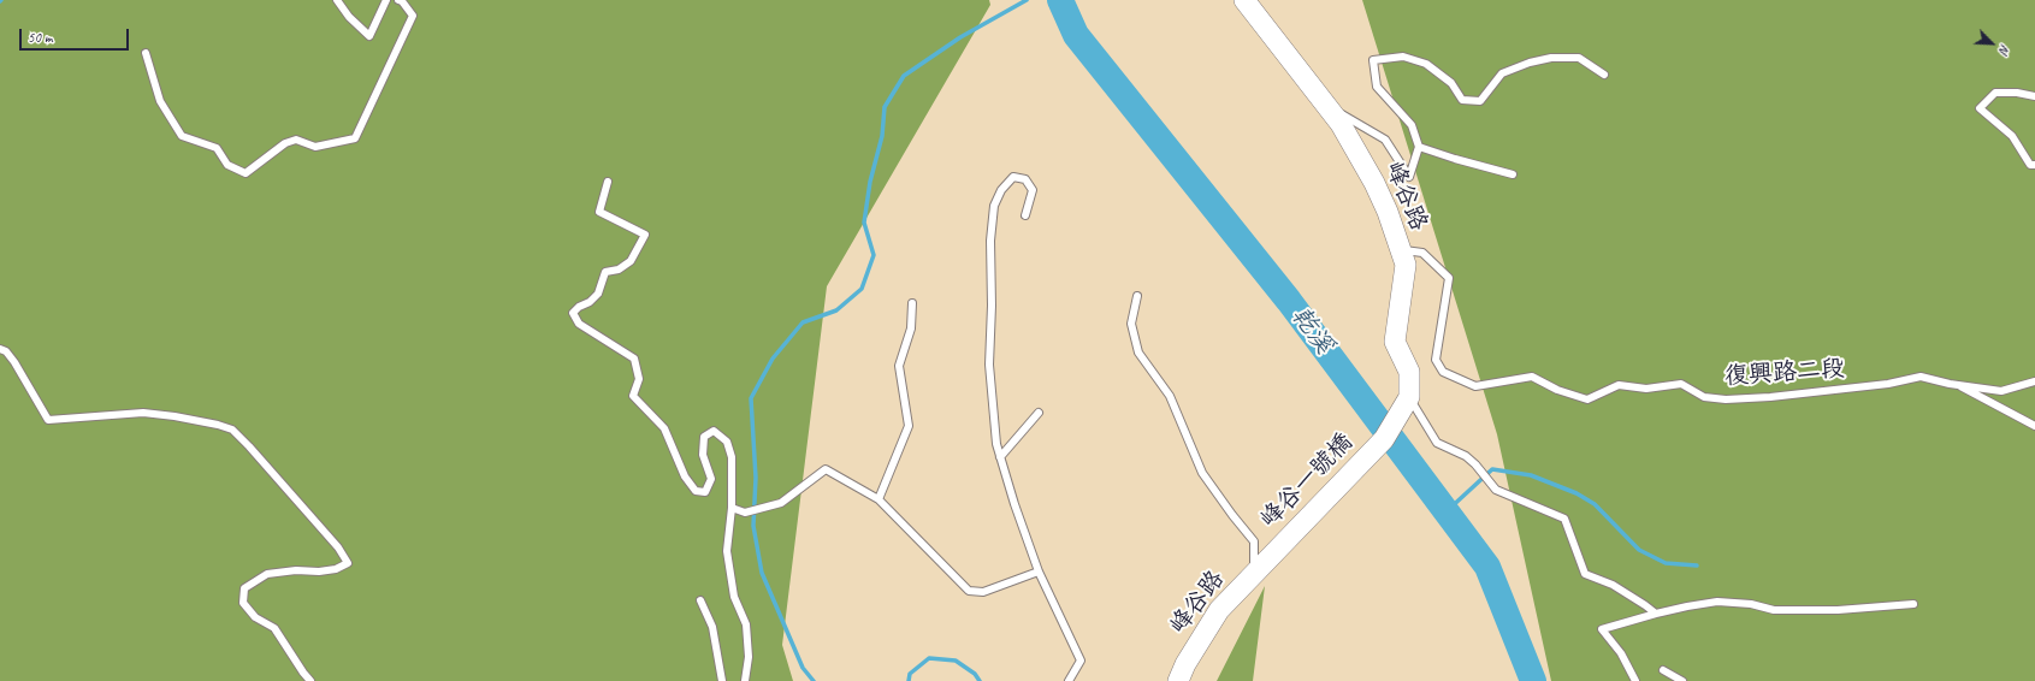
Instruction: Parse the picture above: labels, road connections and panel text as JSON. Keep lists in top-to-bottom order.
{
  "streets": {
    "street": ["峰谷路", "峰谷一號橋"],
    "lane": ["復興路二段"]
  },
  "crossings": [
    ["峰谷路", "復興路二段"],
    ["峰谷路", "峰谷一號橋"]
  ],
  "water": ["乾溪"],
  "scale_bar": "50 m",
  "north": "bottom right"
}
